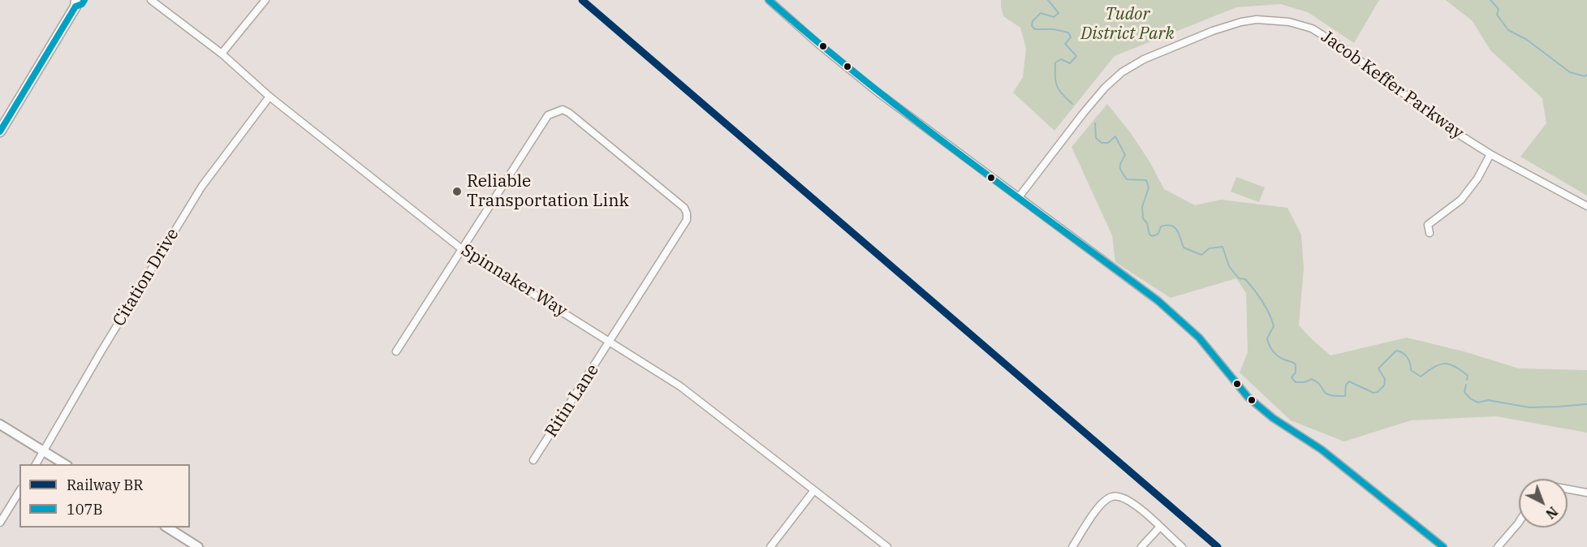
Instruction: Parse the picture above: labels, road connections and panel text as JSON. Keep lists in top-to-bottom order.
{
  "streets": {
    "street": [
      "Jacob Keffer Parkway",
      "Citation Drive",
      "Spinnaker Way",
      "Ritin Lane"
    ]
  },
  "crossings": [
    ["Citation Drive", "Spinnaker Way"],
    ["Spinnaker Way", "Ritin Lane"]
  ],
  "parks": ["Tudor District Park"],
  "places": ["Reliable Transportation Link"],
  "lines": ["rail line BR", "transit line 107B"],
  "legend": ["Railway BR", "107B"],
  "north": "bottom right"
}
